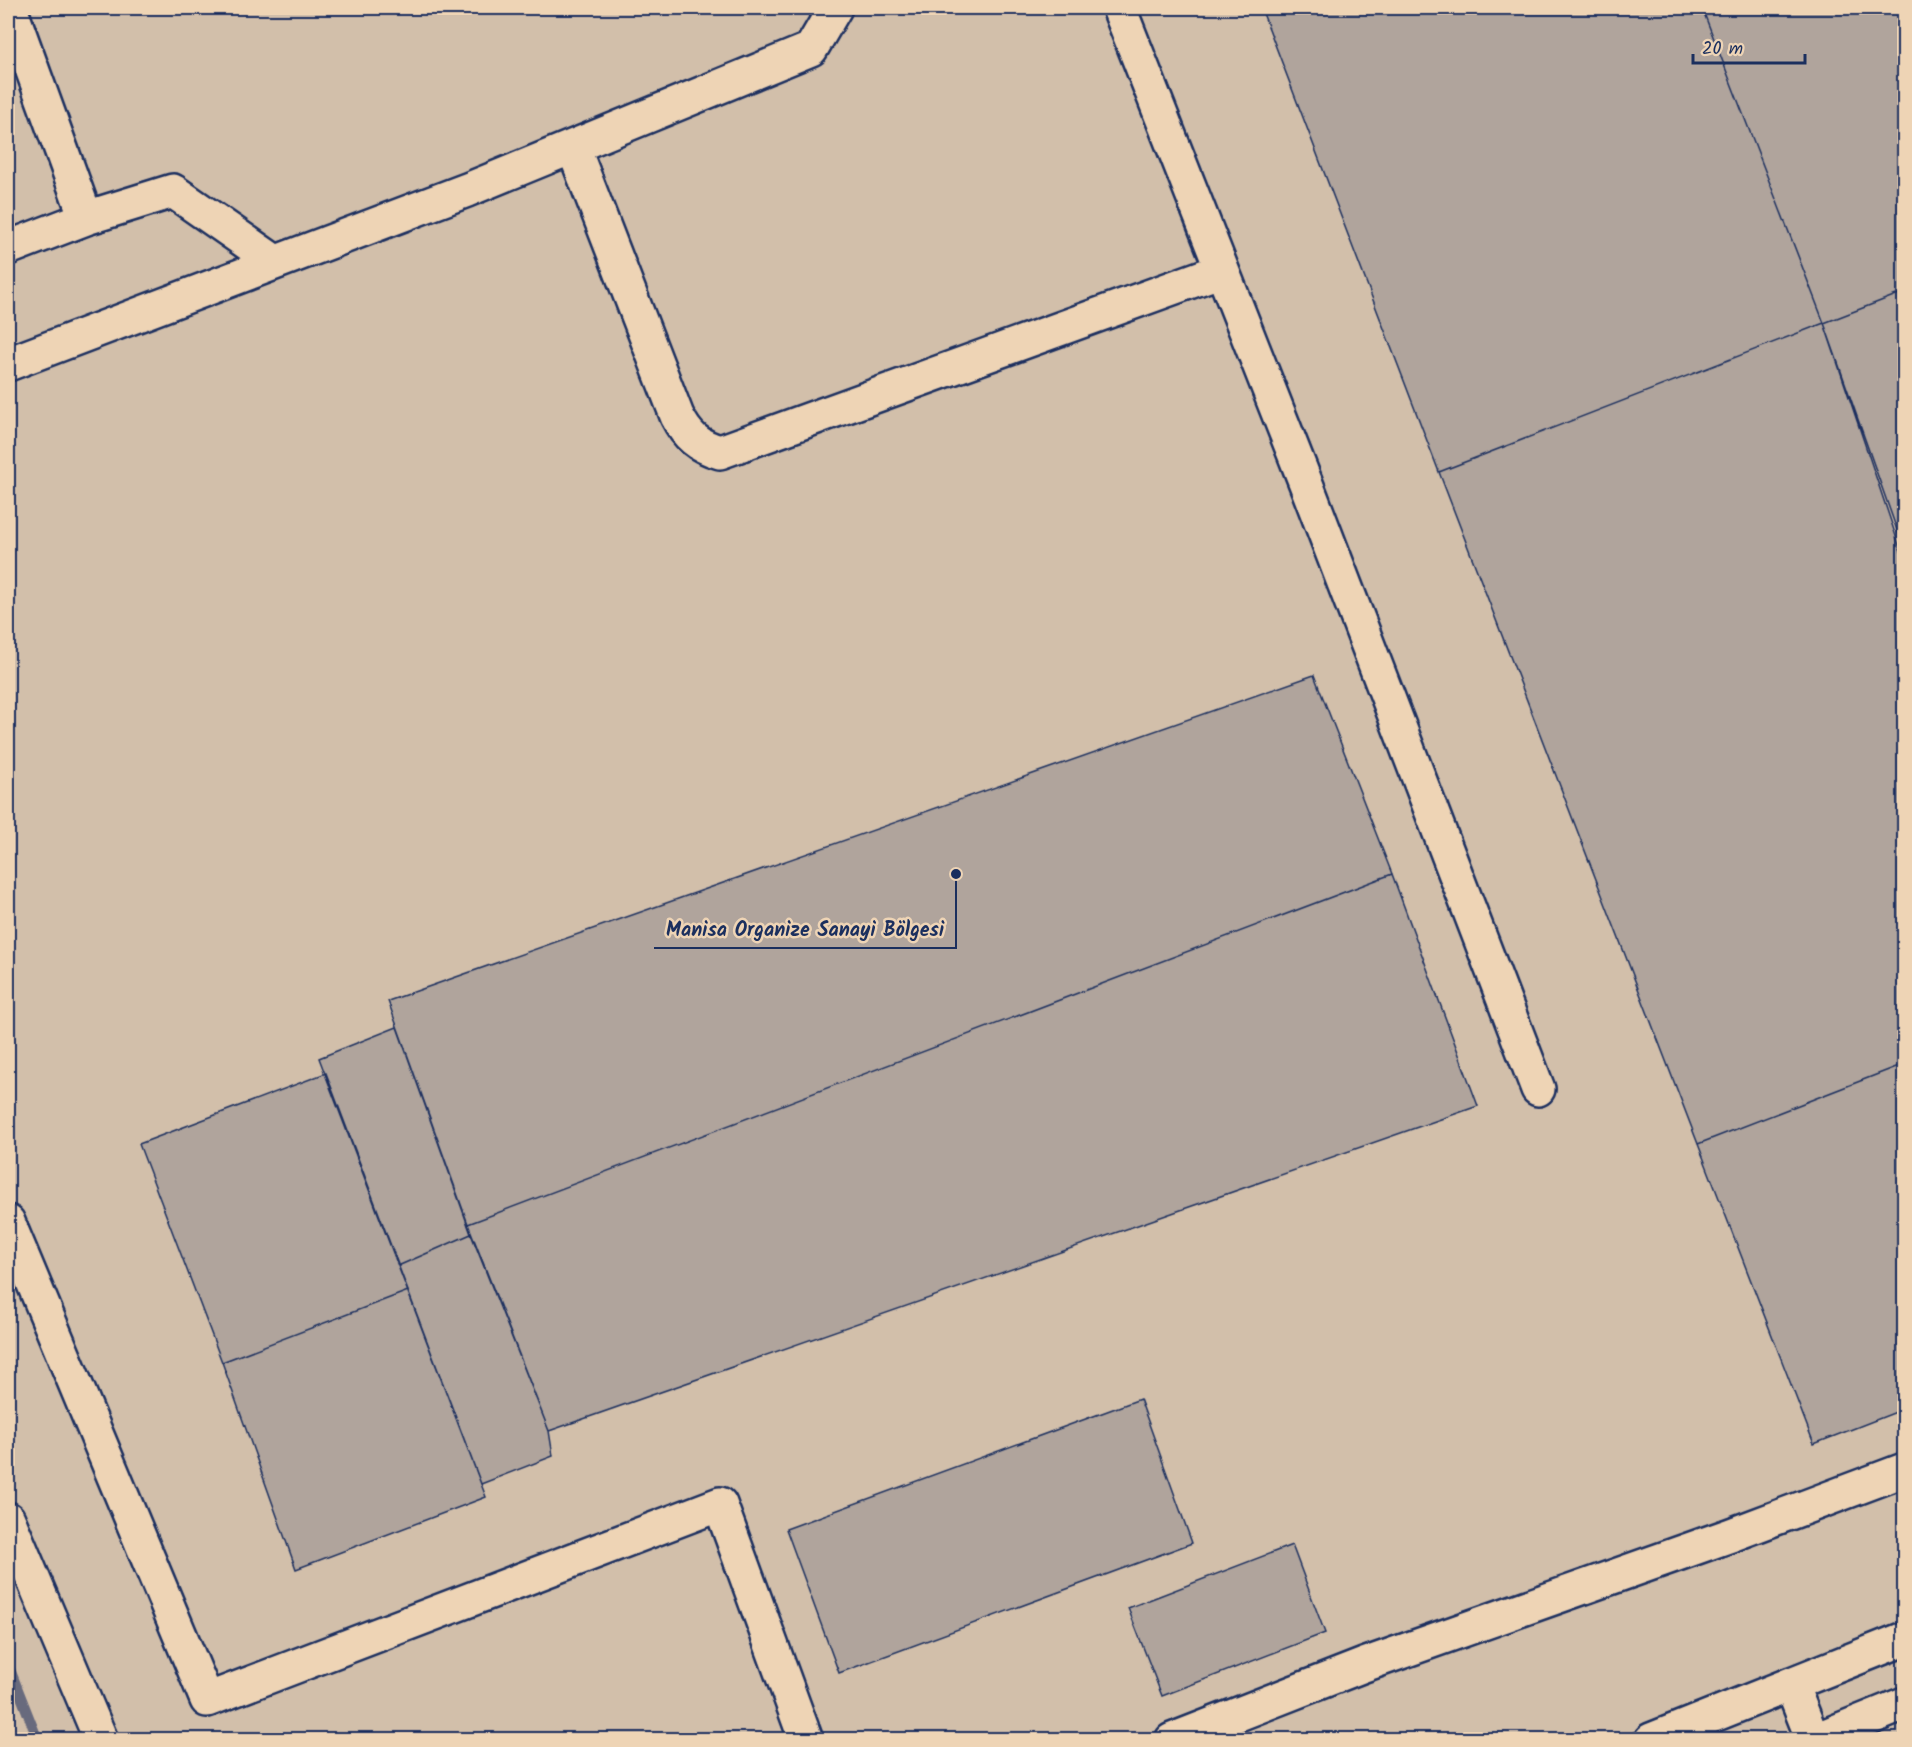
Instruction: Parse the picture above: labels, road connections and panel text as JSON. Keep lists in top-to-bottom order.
{
  "places": ["Manisa Organize Sanayi Bölgesi"],
  "scale_bar": "20 m"
}
